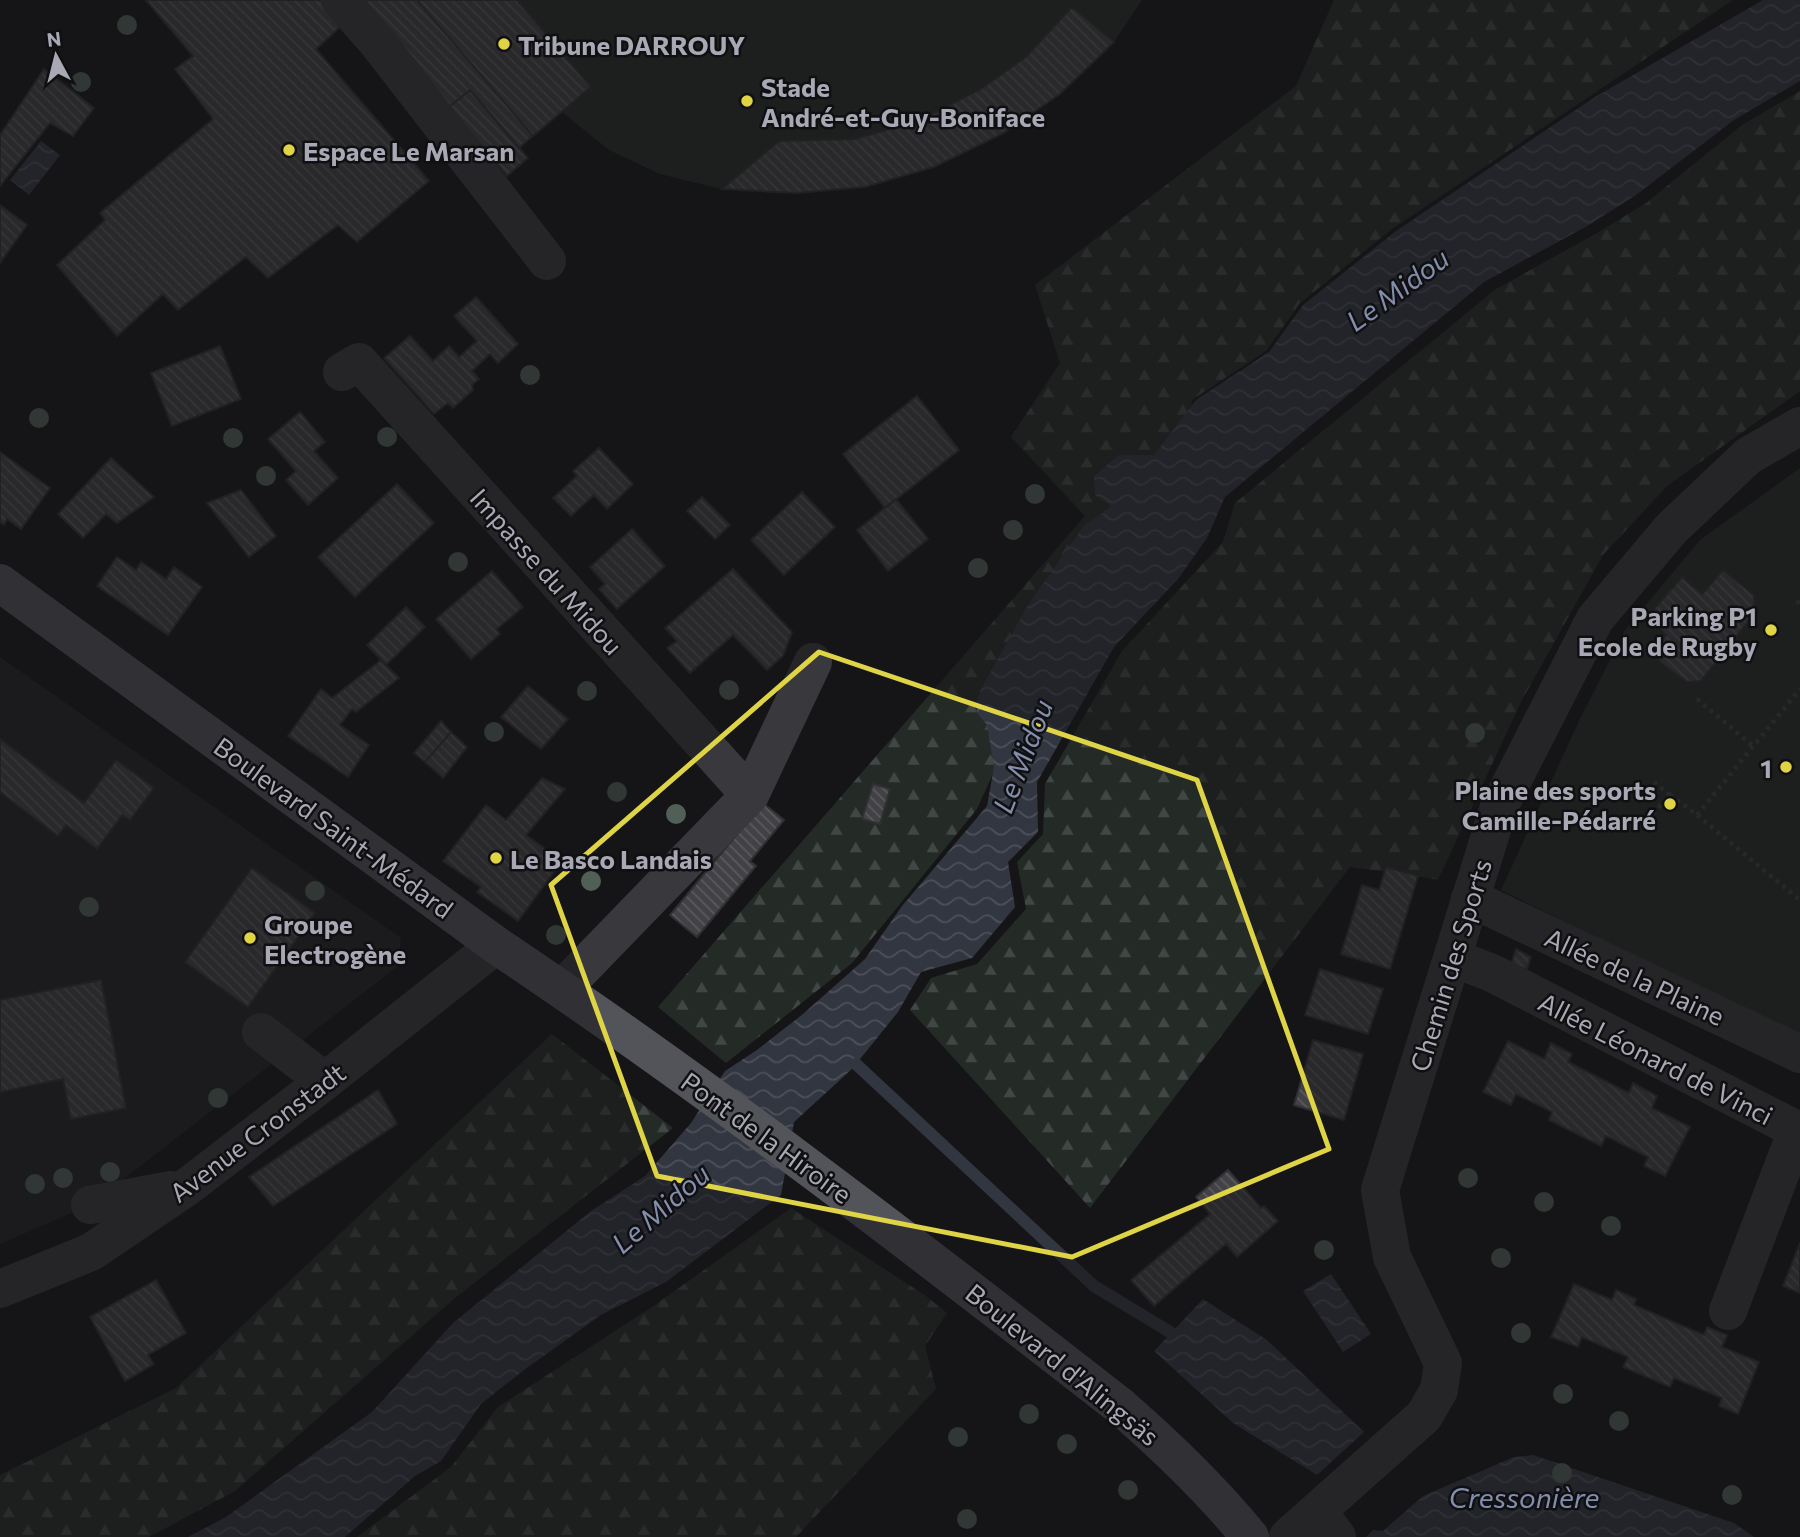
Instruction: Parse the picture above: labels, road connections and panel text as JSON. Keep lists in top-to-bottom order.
{
  "streets": {
    "main road": ["Boulevard Saint-Médard", "Pont de la Hiroire", "Boulevard d'Alingsäs"],
    "street": [
      "Impasse du Midou",
      "Chemin des Sports",
      "Allée de la Plaine",
      "Allée Léonard de Vinci",
      "Avenue Cronstadt"
    ]
  },
  "crossings": [
    ["Boulevard Saint-Médard", "Avenue Cronstadt"],
    ["Boulevard Saint-Médard", "Pont de la Hiroire"],
    ["Chemin des Sports", "Allée de la Plaine"],
    ["Chemin des Sports", "Allée Léonard de Vinci"],
    ["Pont de la Hiroire", "Boulevard d'Alingsäs"]
  ],
  "water": ["Le Midou", "Cressonière"],
  "places": [
    "Tribune DARROUY",
    "Stade André-et-Guy-Boniface",
    "Espace Le Marsan",
    "Parking P1 Ecole de Rugby",
    "1",
    "Plaine des sports Camille-Pédarré",
    "Le Basco Landais",
    "Groupe Electrogène"
  ],
  "north": "top"
}
